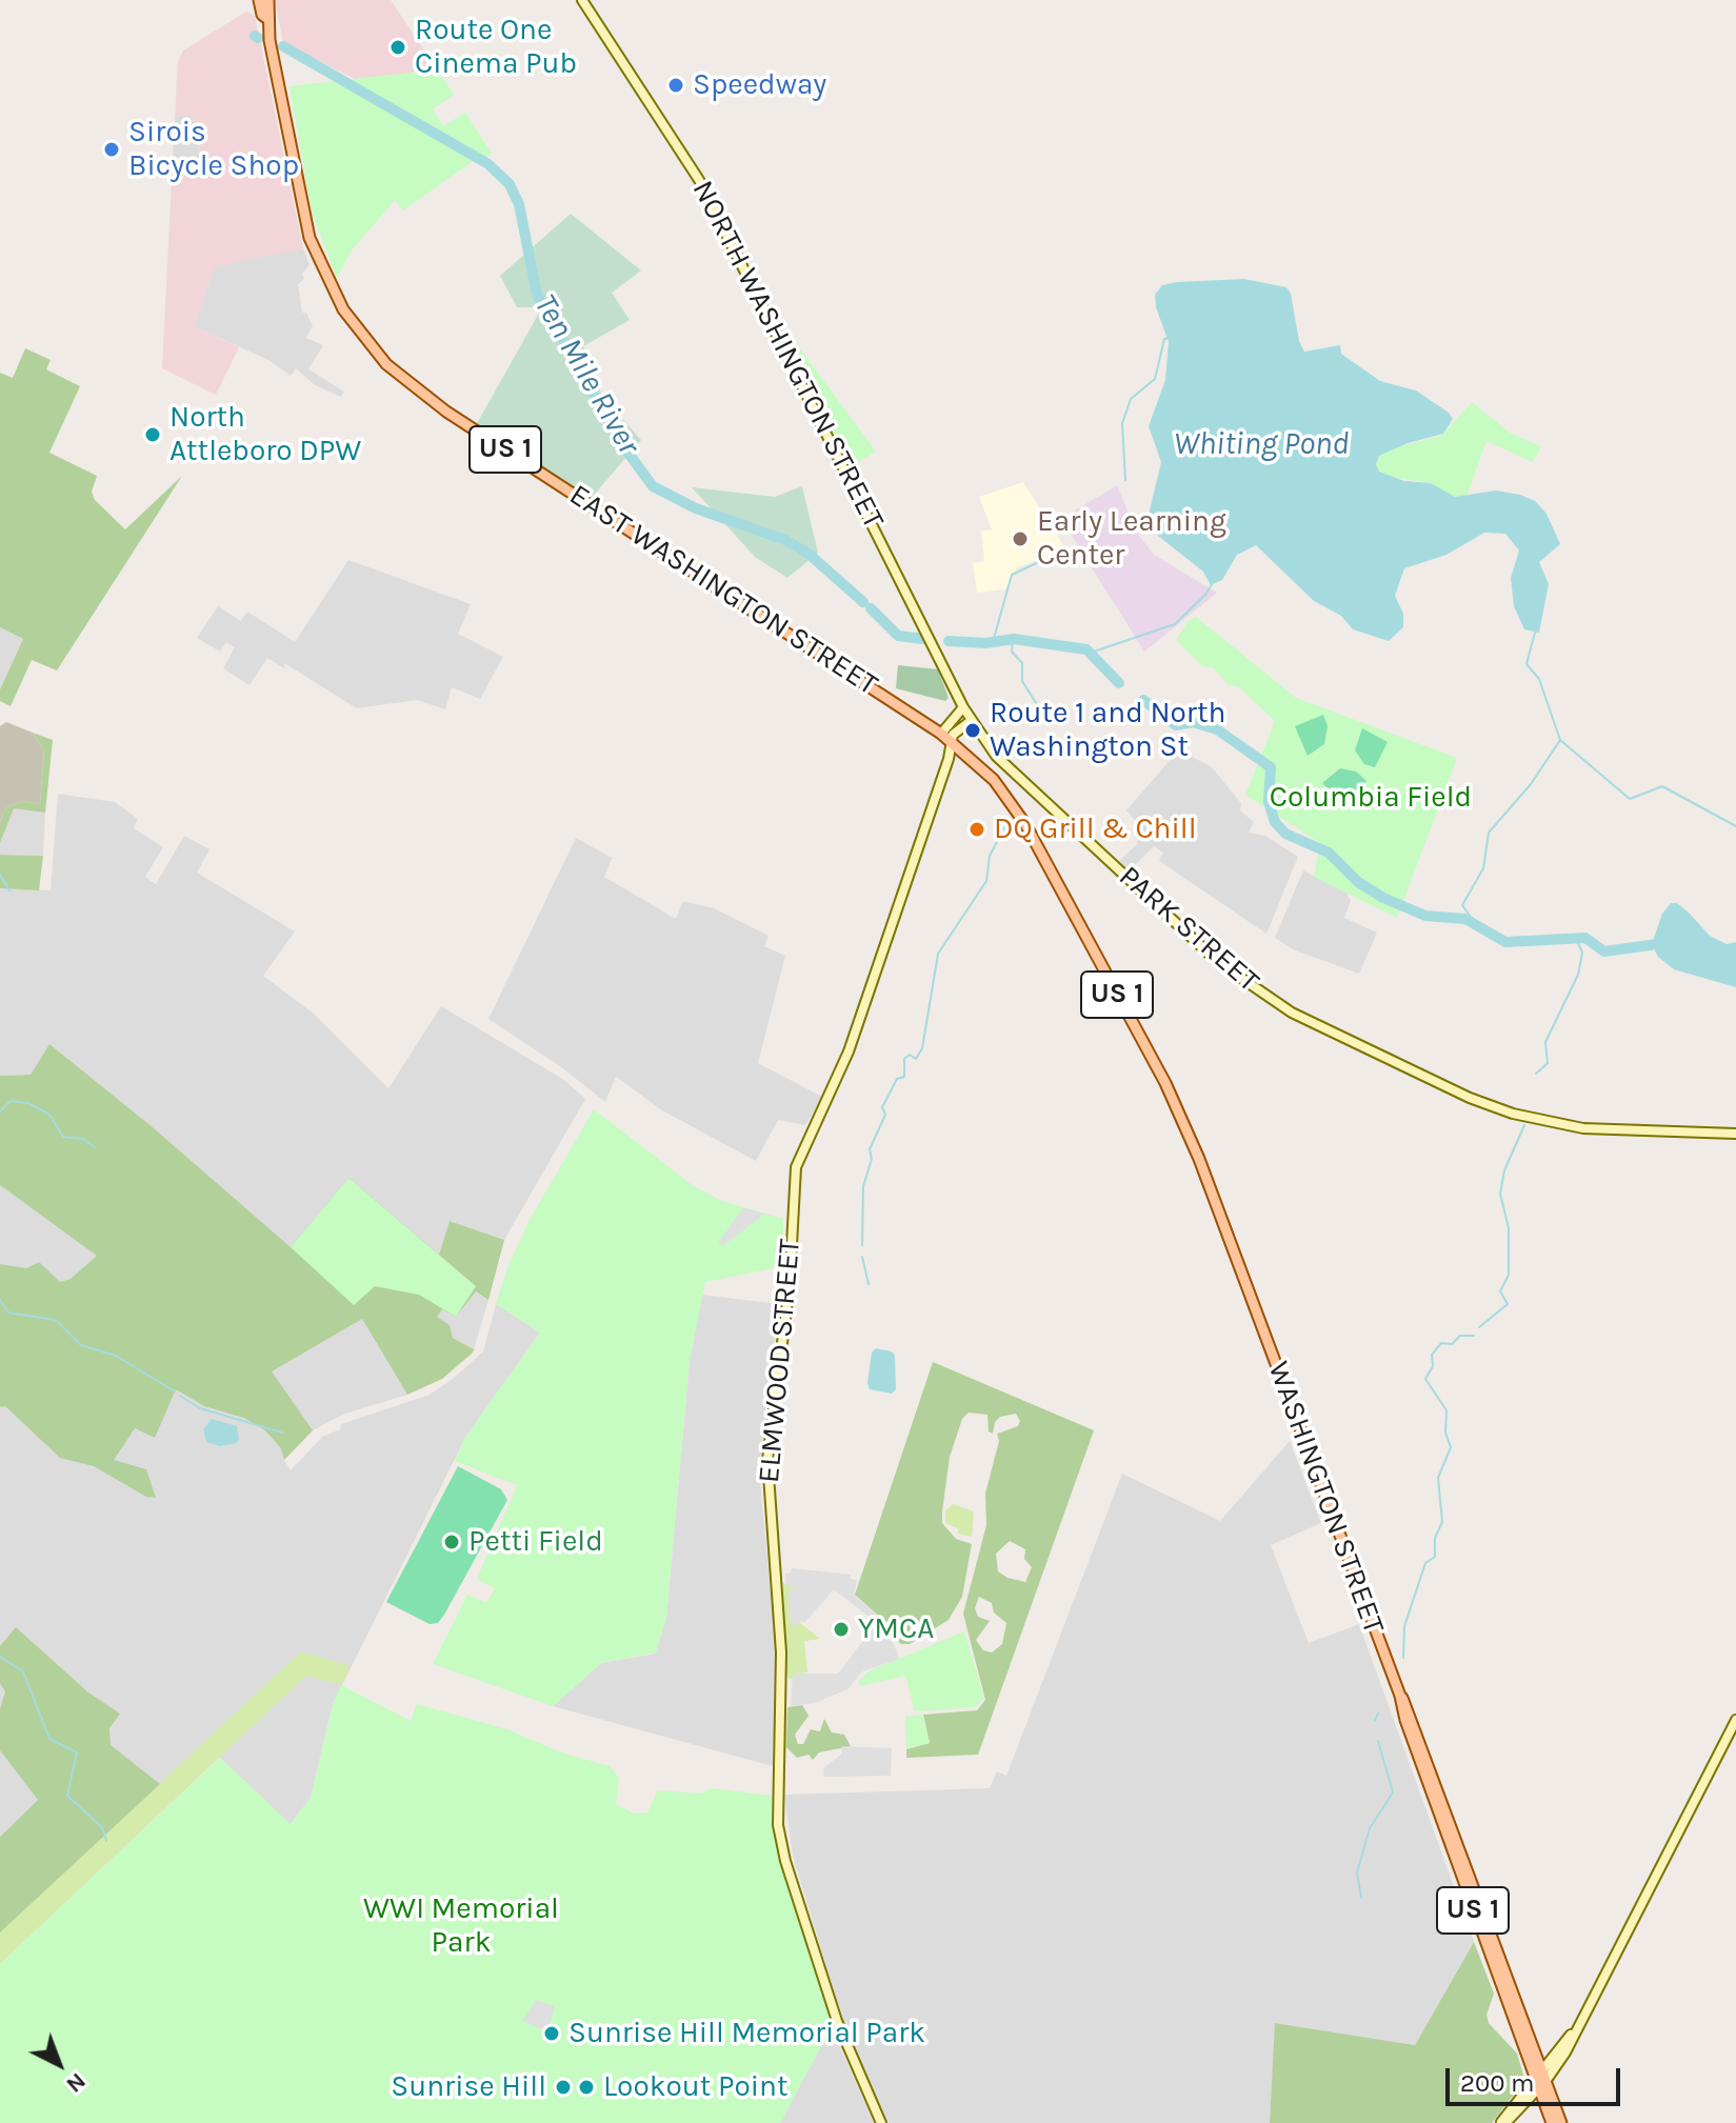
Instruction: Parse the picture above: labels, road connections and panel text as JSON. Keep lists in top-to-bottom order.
{
  "streets": {
    "main road": [
      "NORTH WASHINGTON STREET",
      "US 1",
      "EAST WASHINGTON STREET",
      "PARK STREET",
      "ELMWOOD STREET",
      "WASHINGTON STREET"
    ]
  },
  "crossings": [
    ["NORTH WASHINGTON STREET", "PARK STREET"],
    ["NORTH WASHINGTON STREET", "ELMWOOD STREET"],
    ["EAST WASHINGTON STREET", "ELMWOOD STREET"],
    ["EAST WASHINGTON STREET", "WASHINGTON STREET"],
    ["PARK STREET", "ELMWOOD STREET"],
    ["ELMWOOD STREET", "WASHINGTON STREET"]
  ],
  "water": ["Ten Mile River", "Whiting Pond"],
  "parks": ["Columbia Field", "WWI Memorial Park"],
  "places": [
    "Route One Cinema Pub",
    "Speedway",
    "Sirois Bicycle Shop",
    "North Attleboro DPW",
    "Early Learning Center",
    "Route 1 and North Washington St",
    "DQ Grill & Chill",
    "Petti Field",
    "YMCA",
    "Sunrise Hill Memorial Park",
    "Sunrise Hill",
    "Lookout Point"
  ],
  "scale_bar": "200 m",
  "north": "bottom right"
}
